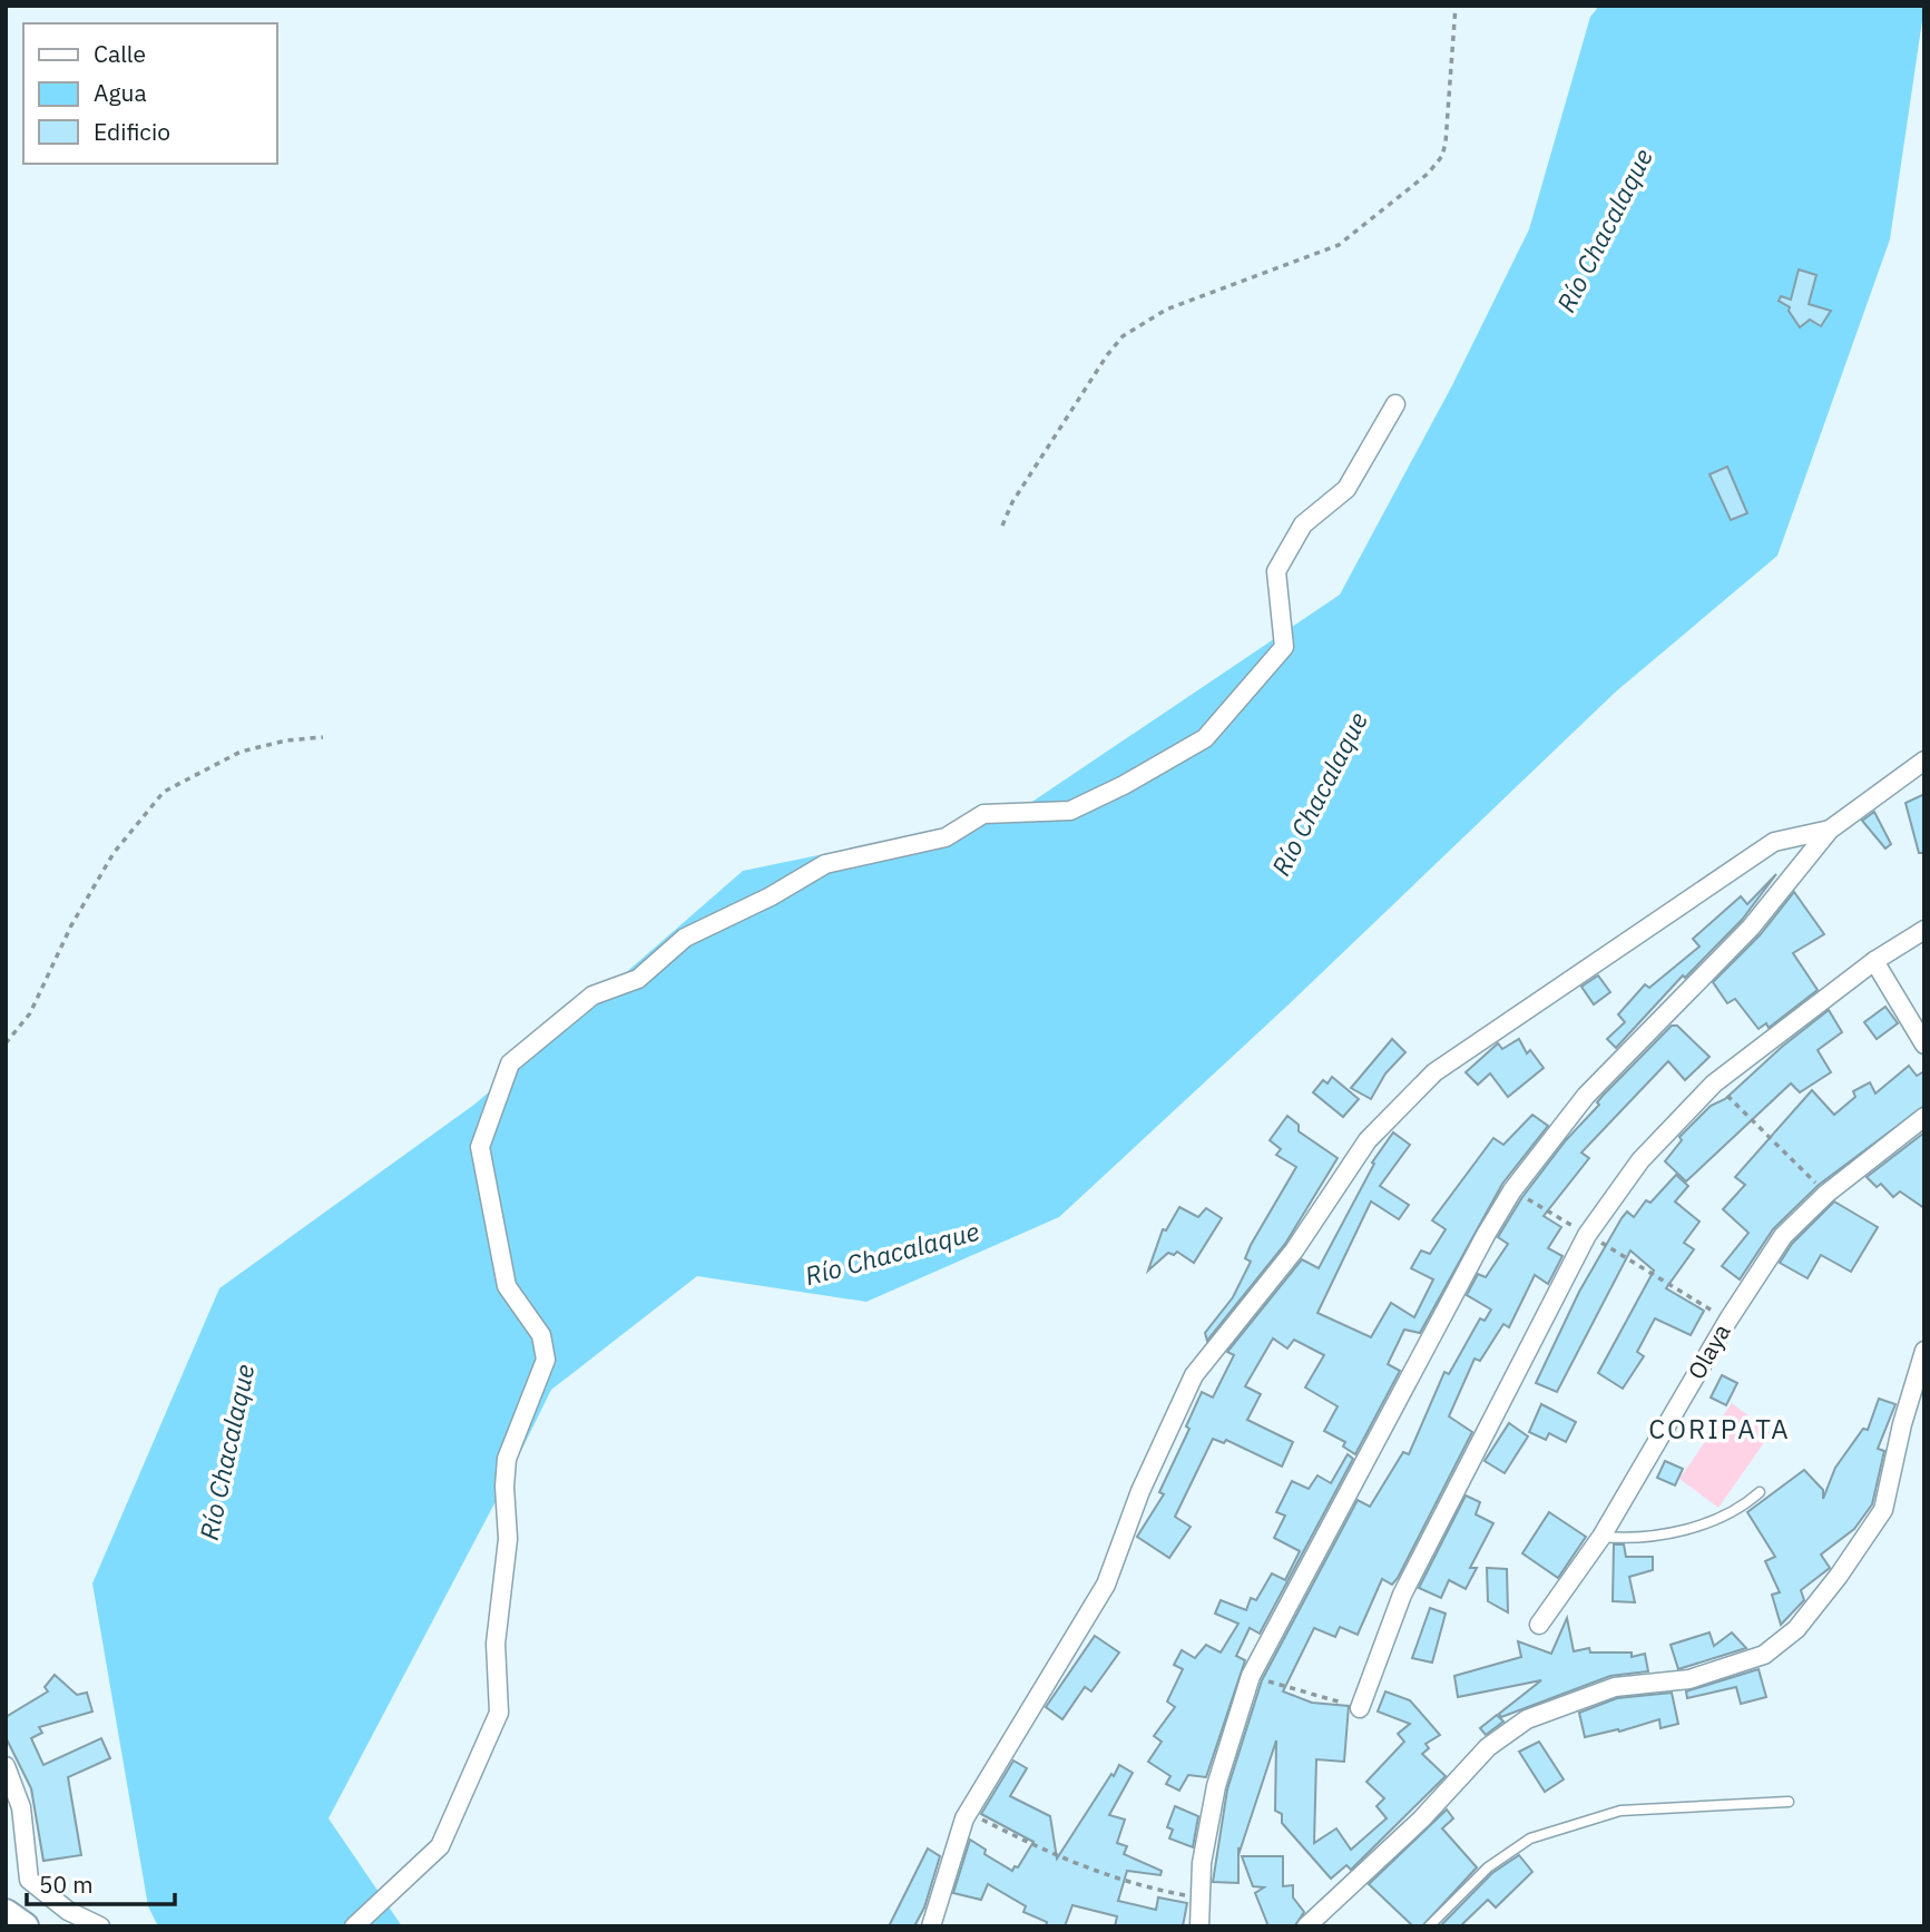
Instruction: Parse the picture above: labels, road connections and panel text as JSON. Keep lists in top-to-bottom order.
{
  "streets": {
    "street": ["Olaya"]
  },
  "districts": ["CORIPATA"],
  "water": ["Río Chacalaque"],
  "legend": ["Calle", "Agua", "Edificio"],
  "scale_bar": "50 m"
}
